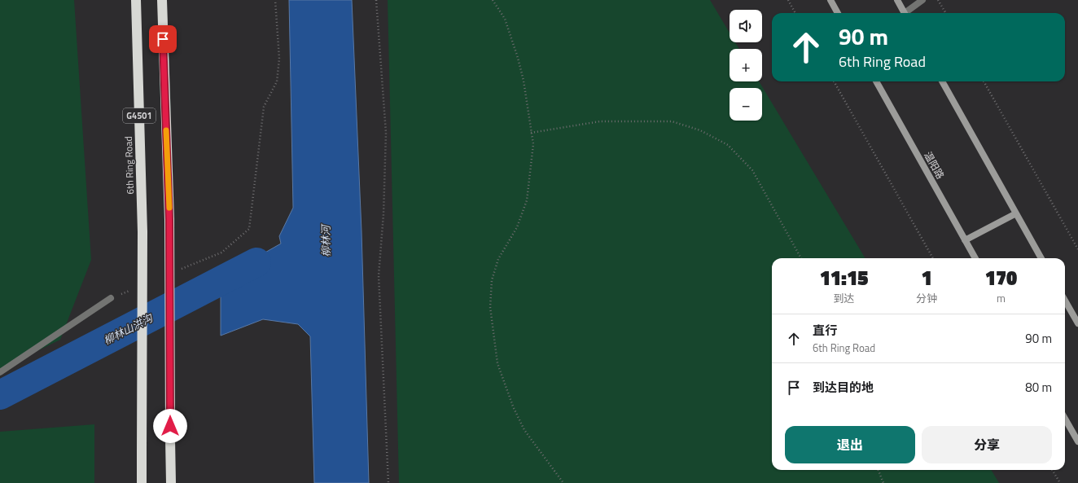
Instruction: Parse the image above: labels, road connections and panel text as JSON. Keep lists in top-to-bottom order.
{
  "streets": {
    "highway": ["G4501", "6th Ring Road"],
    "main road": ["温阳路"]
  },
  "water": ["柳林河", "柳林山洪沟"],
  "page": {
    "map_buttons": ["+", "−"],
    "turn": ["90 m", "6th Ring Road"],
    "eta": [
      "11:15",
      "到达",
      "1",
      "分钟",
      "170",
      "m"
    ],
    "list": [
      {
        "name": "直行",
        "note": "6th Ring Road",
        "value": "90 m"
      },
      {
        "name": "到达目的地",
        "value": "80 m"
      }
    ],
    "buttons": ["退出", "分享"]
  }
}
